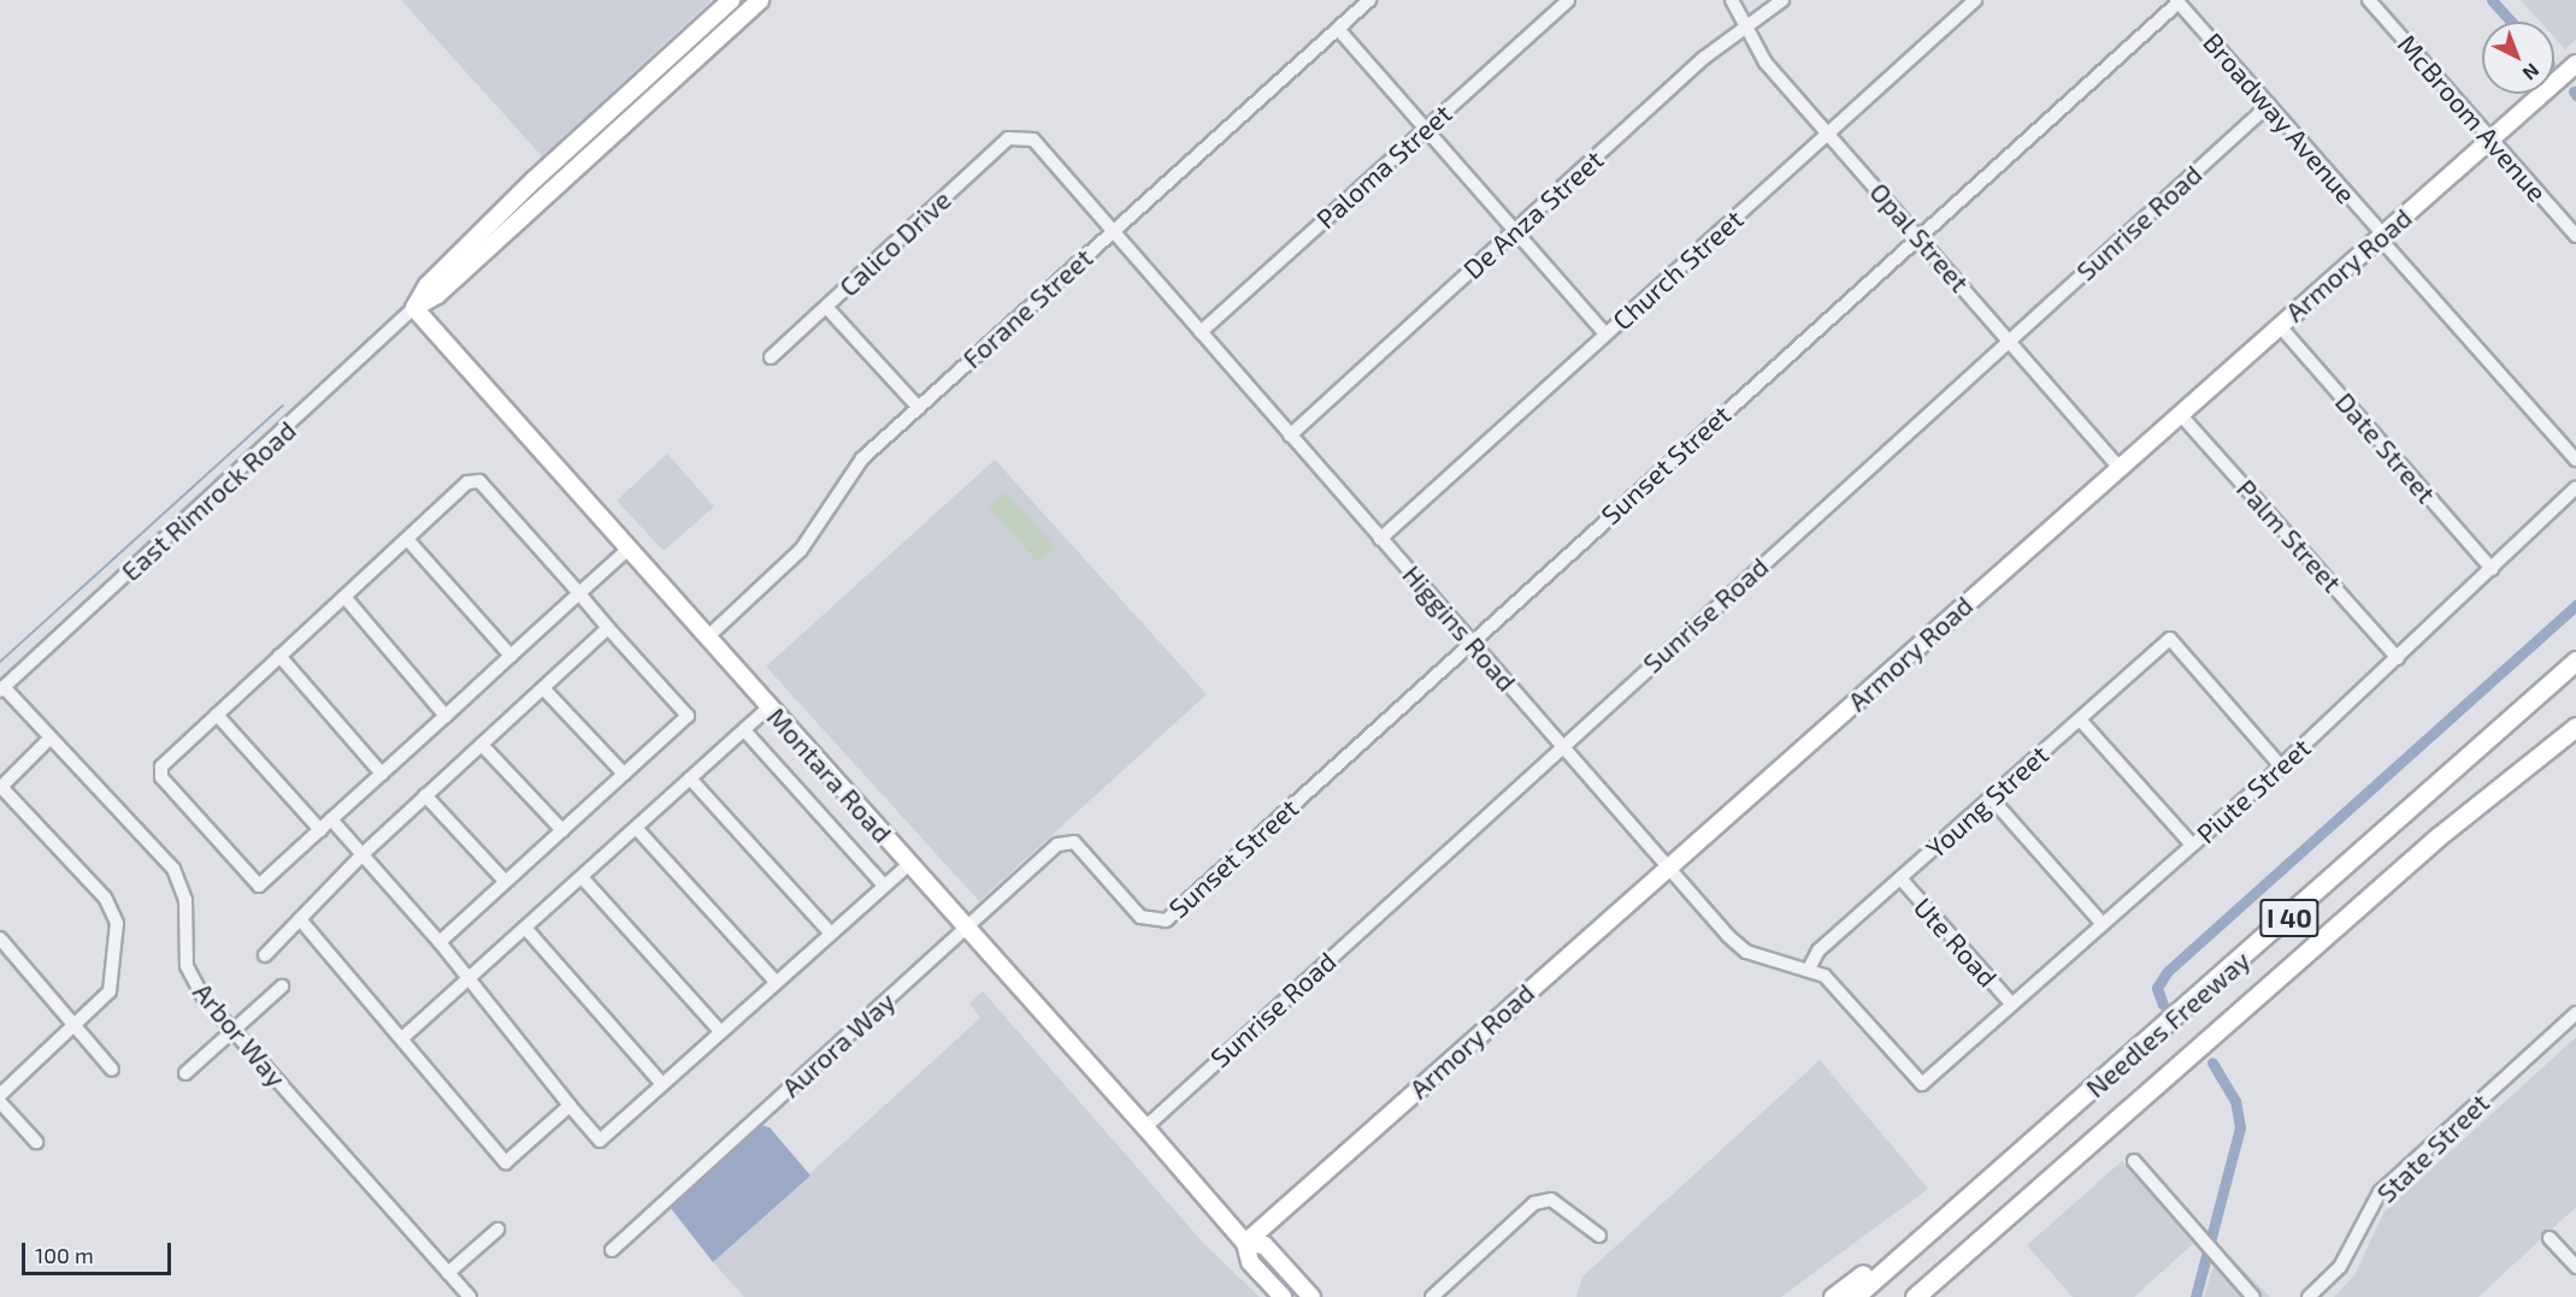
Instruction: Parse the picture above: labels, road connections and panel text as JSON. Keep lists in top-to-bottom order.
{
  "streets": {
    "highway": ["I 40", "Needles Freeway"],
    "main road": ["Armory Road", "East Rimrock Road", "Montara Road"],
    "street": [
      "Broadway Avenue",
      "McBroom Avenue",
      "Paloma Street",
      "De Anza Street",
      "Sunrise Road",
      "Opal Street",
      "Calico Drive",
      "Church Street",
      "Forane Street",
      "Date Street",
      "Sunset Street",
      "Palm Street",
      "Higgins Road",
      "Piute Street",
      "Young Street",
      "Ute Road",
      "Arbor Way",
      "Aurora Way",
      "State Street"
    ]
  },
  "crossings": [
    ["Broadway Avenue", "Sunrise Road"],
    ["Broadway Avenue", "Armory Road"],
    ["Broadway Avenue", "Sunset Street"],
    ["McBroom Avenue", "Armory Road"],
    ["Paloma Street", "Higgins Road"],
    ["De Anza Street", "Opal Street"],
    ["De Anza Street", "Higgins Road"],
    ["Sunrise Road", "Opal Street"],
    ["Sunrise Road", "Higgins Road"],
    ["Sunrise Road", "Montara Road"],
    ["Opal Street", "Armory Road"],
    ["Opal Street", "Church Street"],
    ["Opal Street", "Sunset Street"],
    ["Calico Drive", "Higgins Road"],
    ["Armory Road", "Date Street"],
    ["Armory Road", "Palm Street"],
    ["Armory Road", "Higgins Road"],
    ["Armory Road", "Montara Road"],
    ["Church Street", "Higgins Road"],
    ["Forane Street", "Higgins Road"],
    ["Forane Street", "Montara Road"],
    ["Date Street", "Piute Street"],
    ["Sunset Street", "Higgins Road"],
    ["Sunset Street", "Aurora Way"],
    ["East Rimrock Road", "Montara Road"],
    ["East Rimrock Road", "Arbor Way"],
    ["Palm Street", "Piute Street"],
    ["Higgins Road", "Piute Street"],
    ["Higgins Road", "Young Street"],
    ["Montara Road", "Aurora Way"],
    ["Piute Street", "Young Street"],
    ["Piute Street", "Ute Road"],
    ["Young Street", "Ute Road"]
  ],
  "scale_bar": "100 m",
  "north": "bottom right"
}
